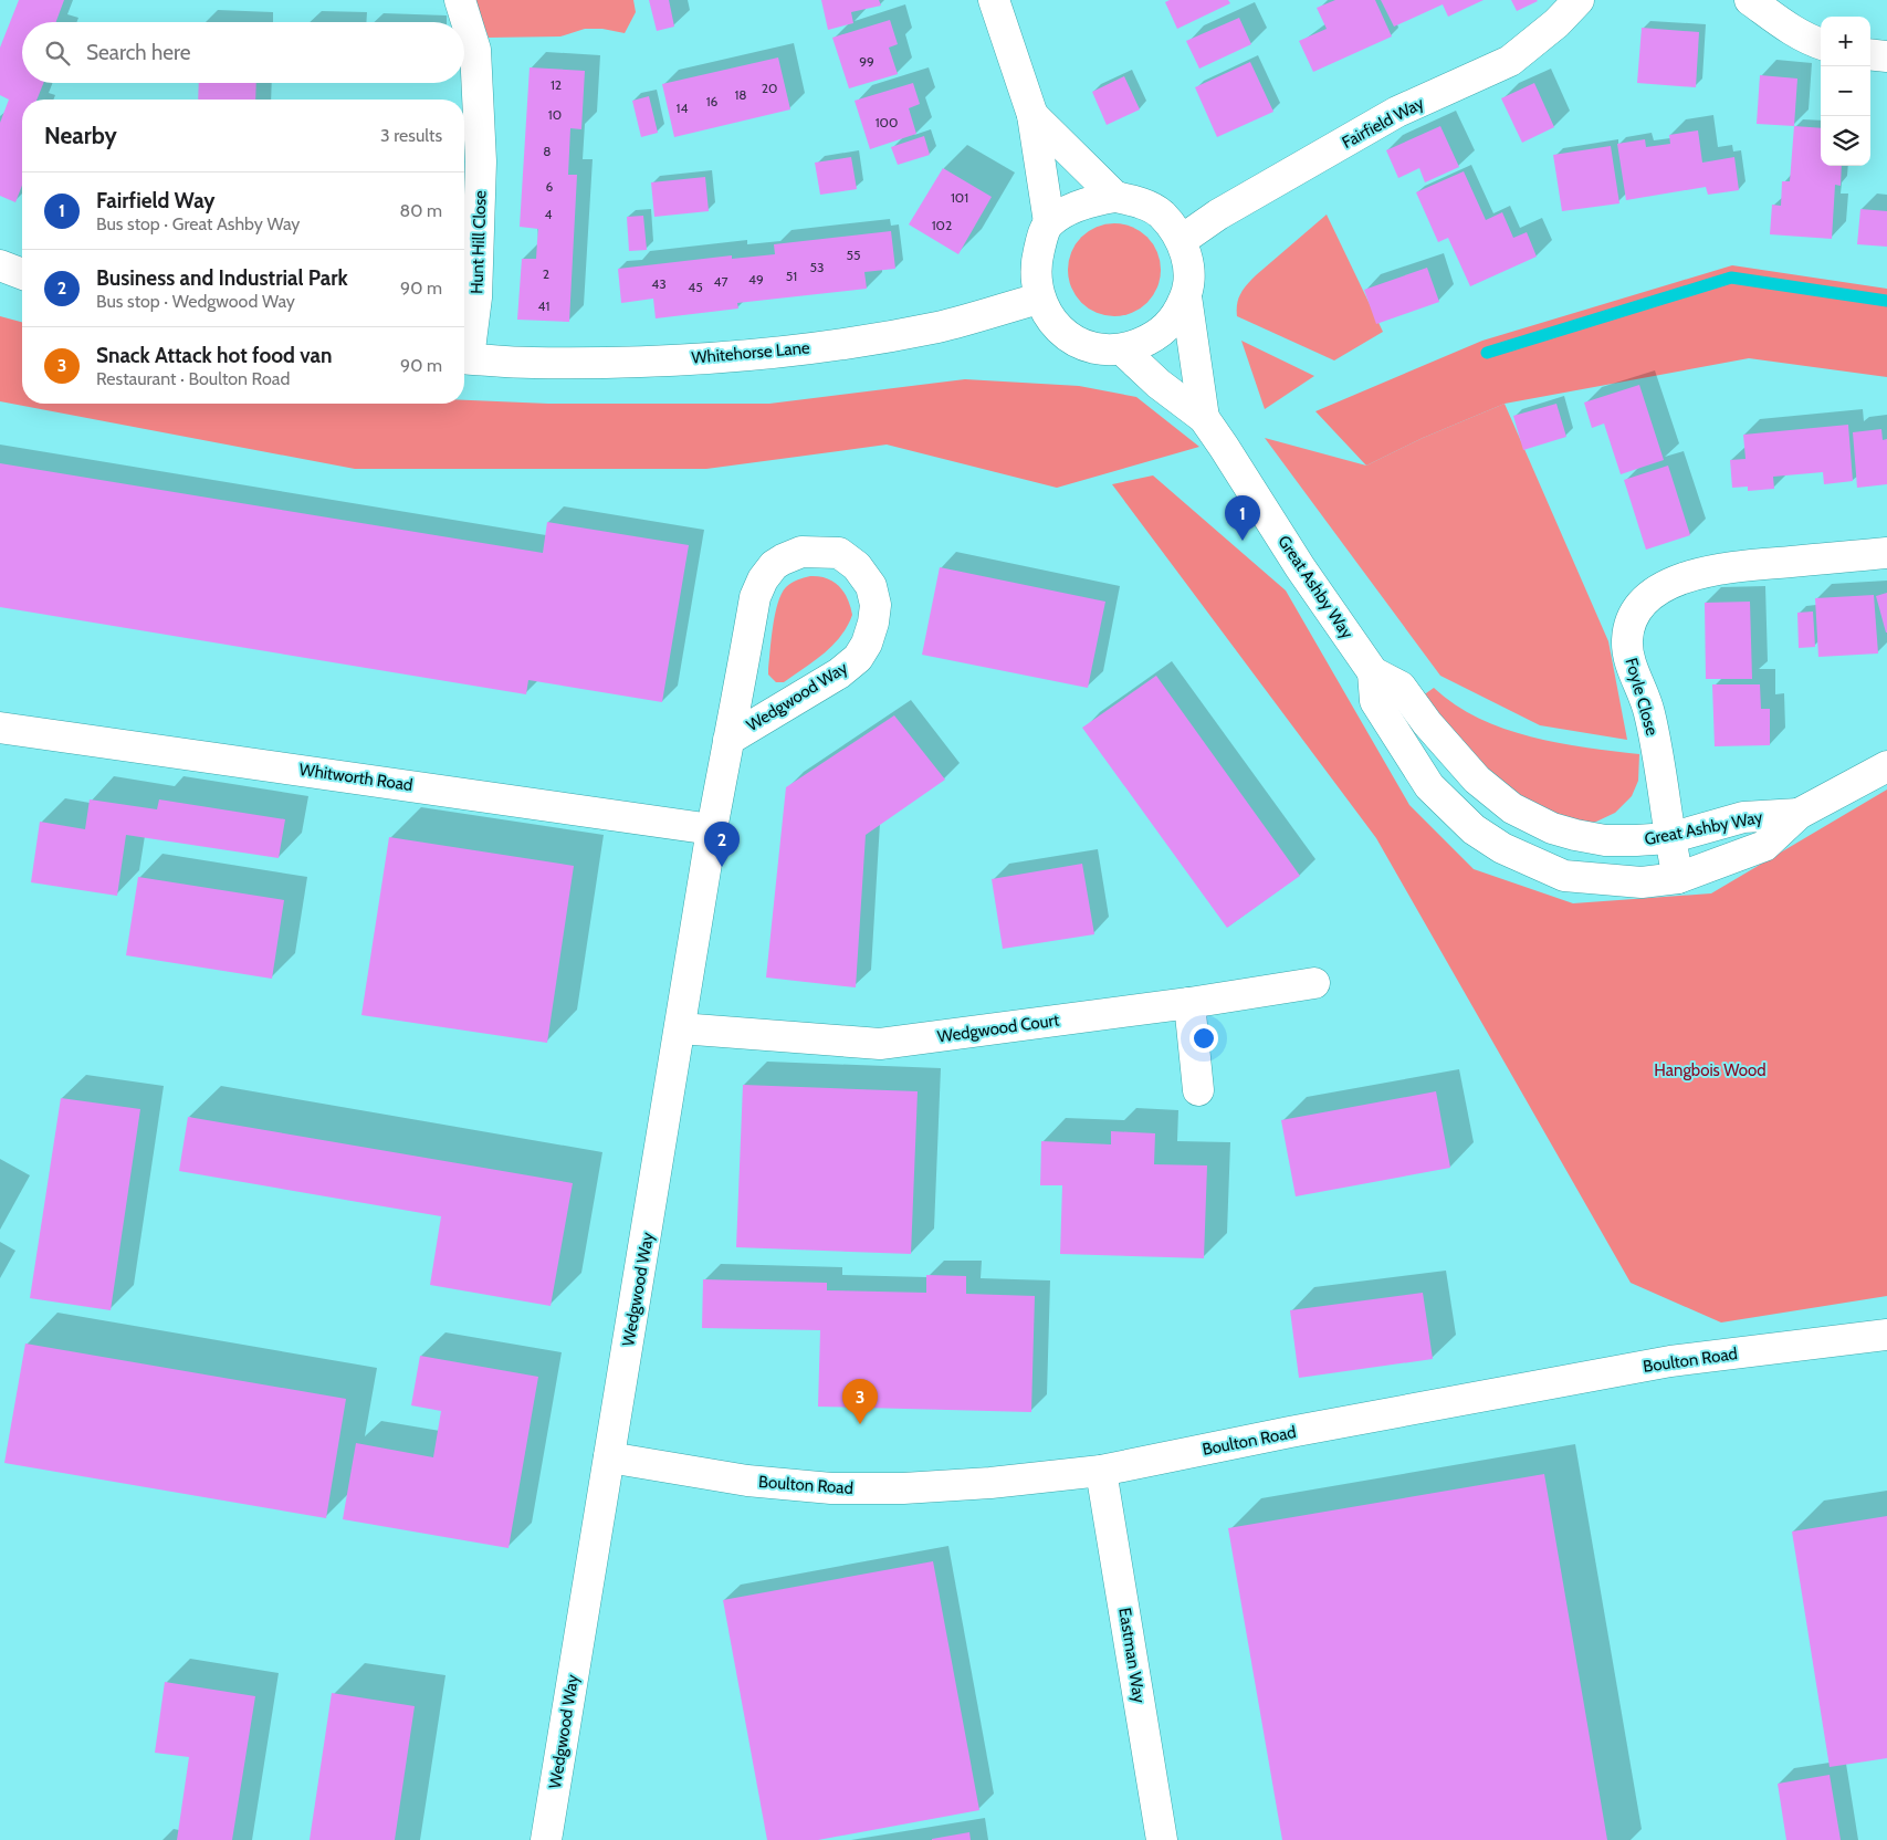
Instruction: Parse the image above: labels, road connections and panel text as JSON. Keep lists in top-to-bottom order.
{
  "streets": {
    "street": [
      "Fairfield Way",
      "Hunt Hill Close",
      "Whitehorse Lane",
      "Great Ashby Way",
      "Wedgwood Way",
      "Foyle Close",
      "Whitworth Road",
      "Wedgwood Court",
      "Boulton Road",
      "Eastman Way"
    ]
  },
  "crossings": [
    ["Fairfield Way", "Whitehorse Lane"],
    ["Fairfield Way", "Great Ashby Way"],
    ["Whitehorse Lane", "Great Ashby Way"],
    ["Great Ashby Way", "Foyle Close"],
    ["Wedgwood Way", "Whitworth Road"],
    ["Wedgwood Way", "Wedgwood Court"],
    ["Wedgwood Way", "Boulton Road"],
    ["Boulton Road", "Eastman Way"]
  ],
  "parks": ["Hangbois Wood"],
  "house_numbers": [
    "99",
    "12",
    "20",
    "18",
    "16",
    "14",
    "10",
    "100",
    "8",
    "6",
    "101",
    "4",
    "102",
    "55",
    "53",
    "2",
    "51",
    "49",
    "47",
    "43",
    "45",
    "41"
  ],
  "page": {
    "map_buttons": ["+", "−"],
    "search": "Search here",
    "heading": ["Nearby", "3 results"],
    "list": [
      {
        "mark": "1",
        "name": "Fairfield Way",
        "note": "Bus stop · Great Ashby Way",
        "value": "80 m"
      },
      {
        "mark": "2",
        "name": "Business and Industrial Park",
        "note": "Bus stop · Wedgwood Way",
        "value": "90 m"
      },
      {
        "mark": "3",
        "name": "Snack Attack hot food van",
        "note": "Restaurant · Boulton Road",
        "value": "90 m"
      }
    ],
    "pins": ["1", "2", "3"]
  }
}
